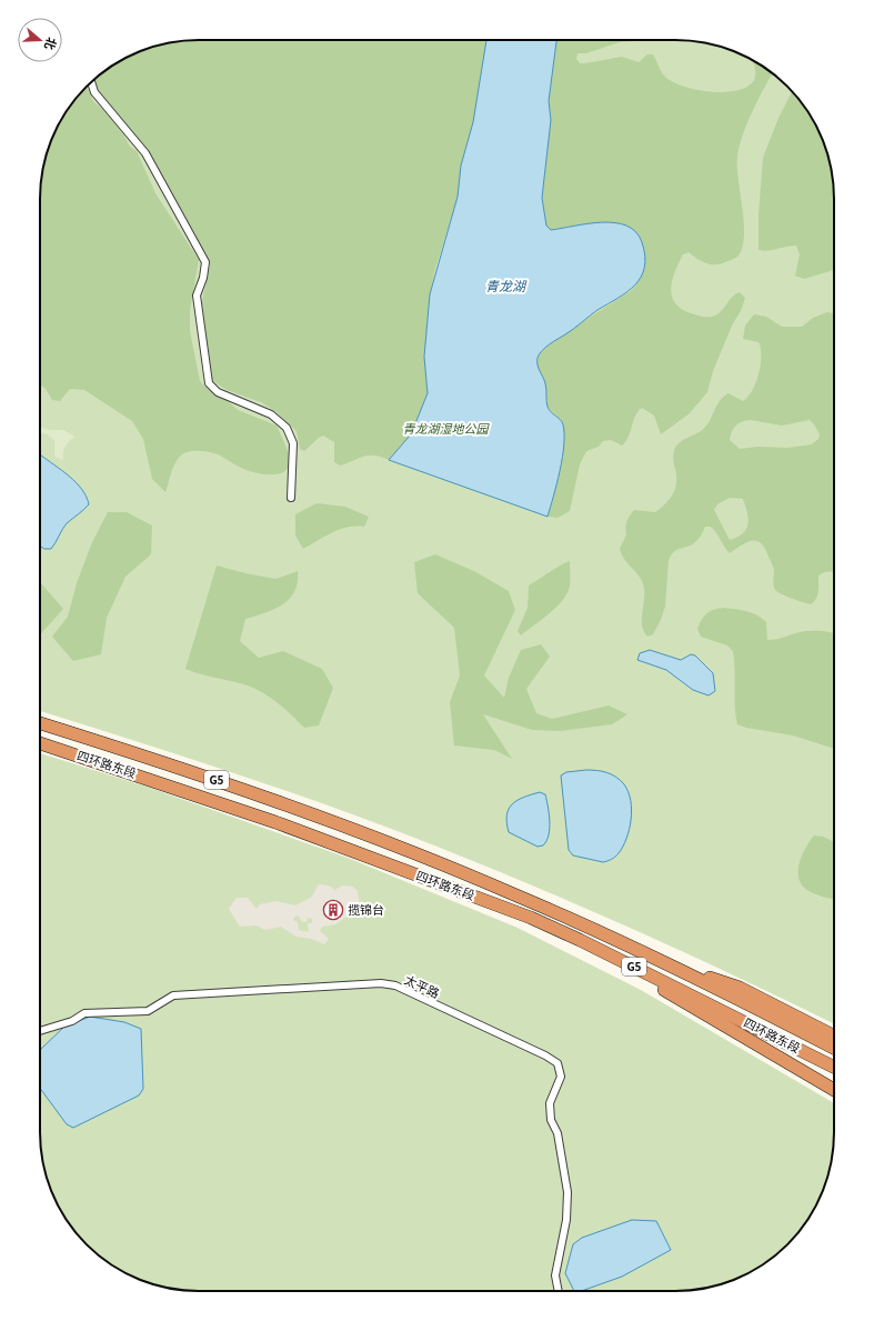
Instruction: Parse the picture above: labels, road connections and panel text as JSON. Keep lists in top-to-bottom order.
{
  "streets": {
    "highway": ["四环路东段", "G5"],
    "street": ["太平路"]
  },
  "water": ["青龙湖"],
  "parks": ["青龙湖湿地公园"],
  "places": {
    "building": ["揽锦台"]
  },
  "north": "right"
}
